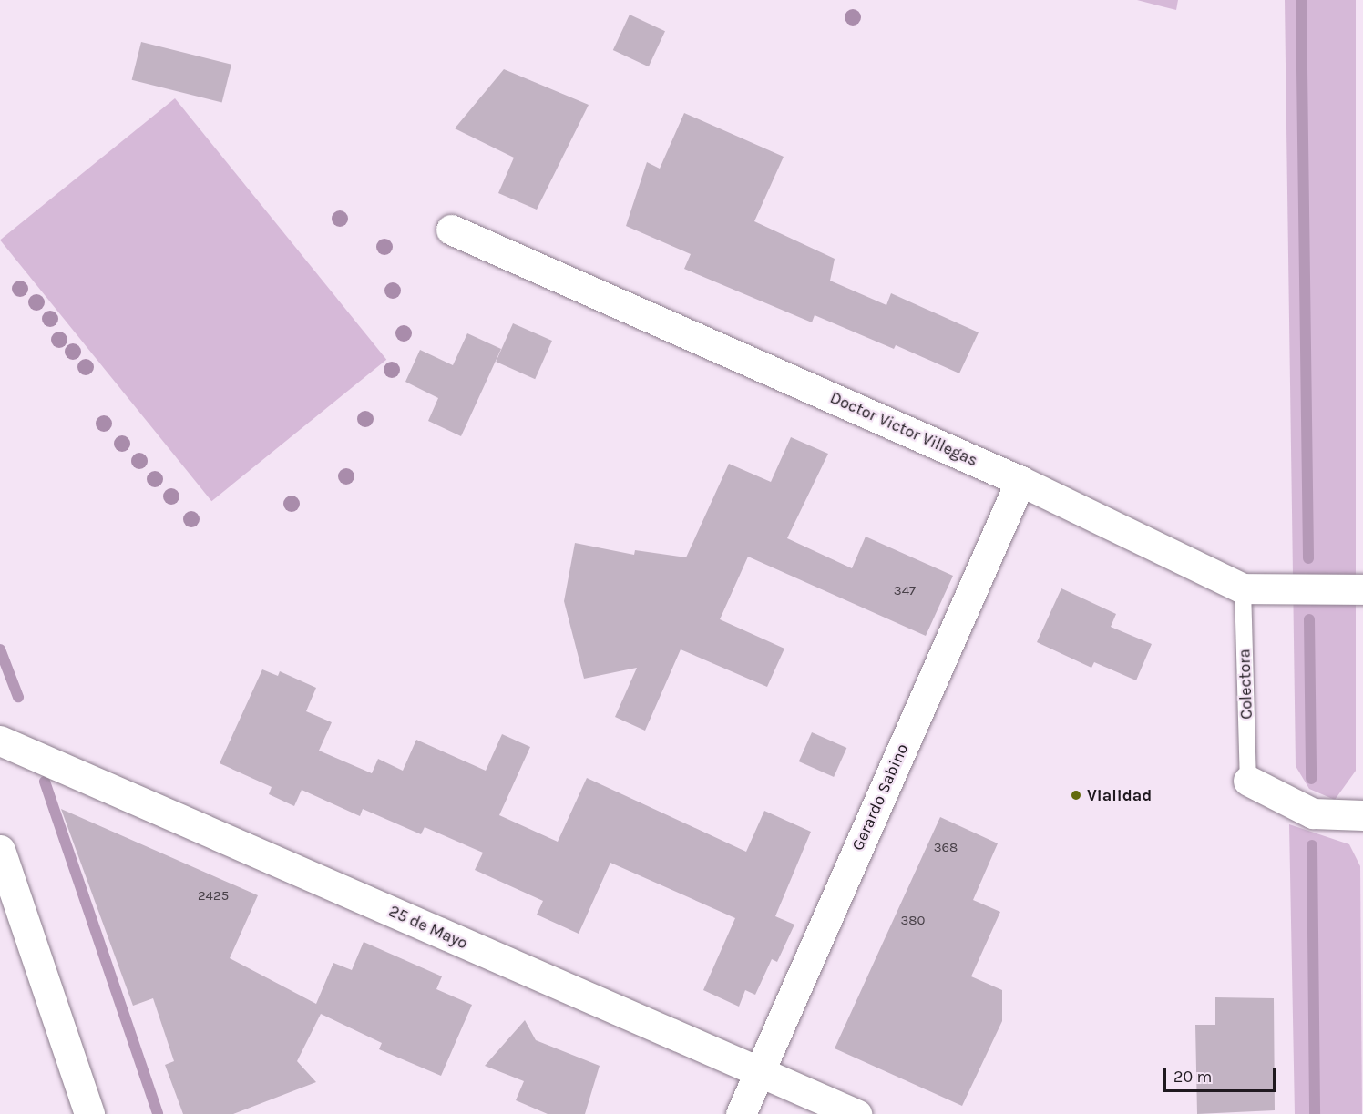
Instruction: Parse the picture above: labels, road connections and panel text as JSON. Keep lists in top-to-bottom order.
{
  "streets": {
    "street": ["Doctor Victor Villegas", "Gerardo Sabino", "25 de Mayo"],
    "lane": ["Colectora"]
  },
  "crossings": [
    ["Doctor Victor Villegas", "Colectora"],
    ["Doctor Victor Villegas", "Gerardo Sabino"],
    ["Gerardo Sabino", "25 de Mayo"]
  ],
  "places": ["Vialidad"],
  "house_numbers": [
    "347",
    "368",
    "2425",
    "380"
  ],
  "scale_bar": "20 m"
}
